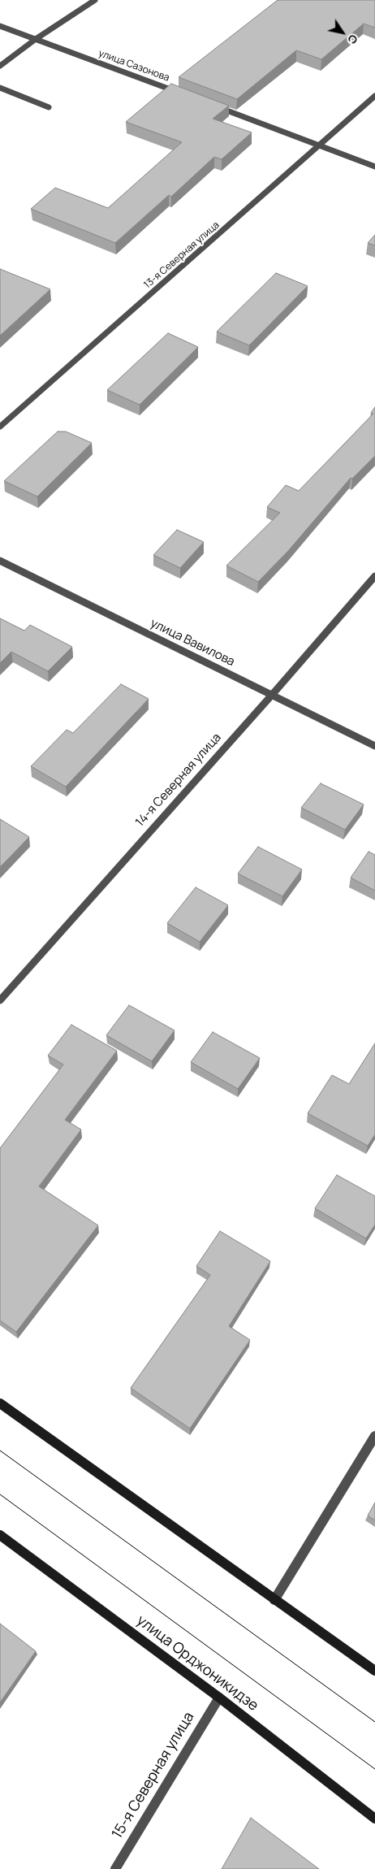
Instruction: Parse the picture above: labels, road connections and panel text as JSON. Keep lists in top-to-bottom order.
{
  "streets": {
    "main road": ["улица Орджоникидзе"],
    "street": [
      "улица Сазонова",
      "13-я Северная улица",
      "улица Вавилова",
      "14-я Северная улица",
      "15-я Северная улица"
    ]
  },
  "crossings": [
    ["улица Вавилова", "14-я Северная улица"],
    ["улица Орджоникидзе", "15-я Северная улица"]
  ],
  "north": "bottom right"
}
